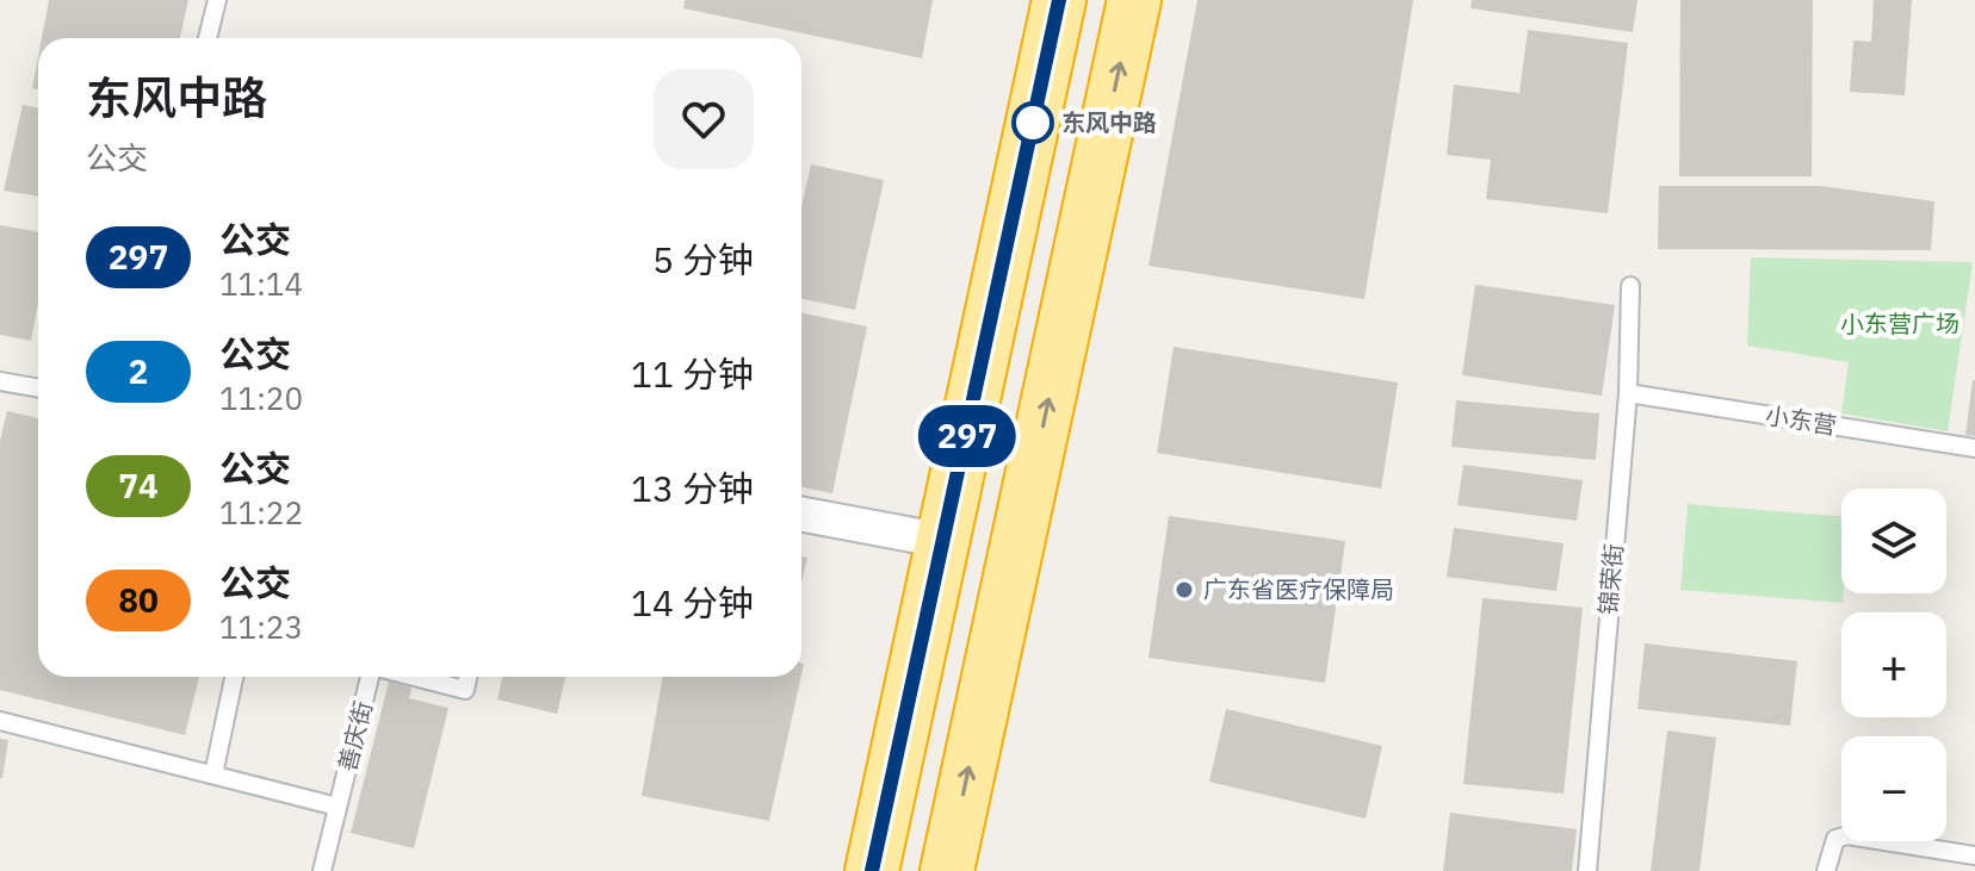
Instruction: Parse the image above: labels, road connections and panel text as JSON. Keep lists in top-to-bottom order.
{
  "streets": {
    "lane": ["小东营", "锦荣街", "善庆街"]
  },
  "crossings": [
    ["小东营", "锦荣街"]
  ],
  "parks": ["小东营广场"],
  "places": ["东风中路", "广东省医疗保障局"],
  "lines": ["bus line 297"],
  "page": {
    "on_map": "297",
    "heading": ["东风中路", "公交"],
    "list": [
      {
        "mark": "297",
        "name": "公交",
        "note": "11:14",
        "value": "5 分钟"
      },
      {
        "mark": "2",
        "name": "公交",
        "note": "11:20",
        "value": "11 分钟"
      },
      {
        "mark": "74",
        "name": "公交",
        "note": "11:22",
        "value": "13 分钟"
      },
      {
        "mark": "80",
        "name": "公交",
        "note": "11:23",
        "value": "14 分钟"
      }
    ],
    "map_buttons": ["+", "−"]
  }
}
